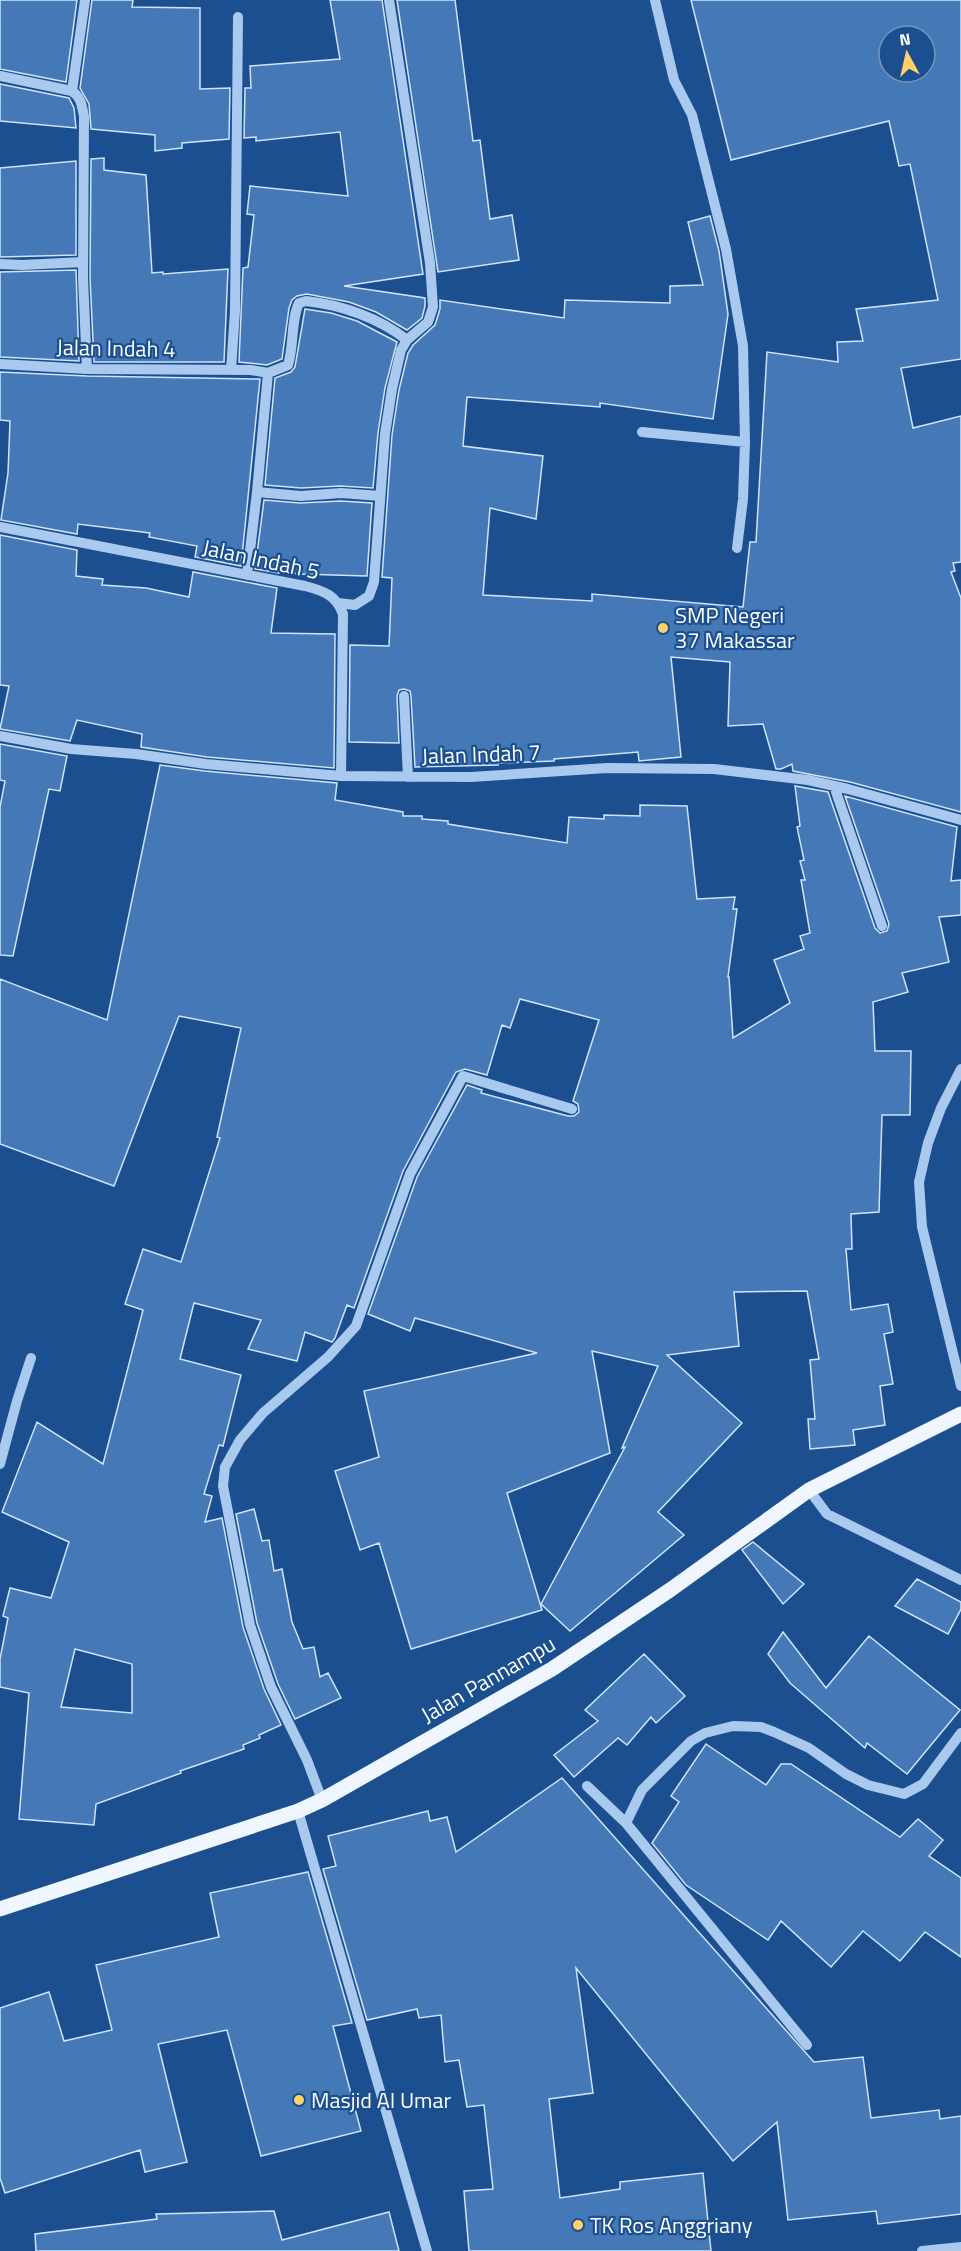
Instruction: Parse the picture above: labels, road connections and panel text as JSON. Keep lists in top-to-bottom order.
{
  "streets": {
    "main road": ["Jalan Pannampu"],
    "street": ["Jalan Indah 4", "Jalan Indah 5", "Jalan Indah 7"]
  },
  "crossings": [
    ["Jalan Indah 5", "Jalan Indah 7"]
  ],
  "places": ["SMP Negeri 37 Makassar", "Masjid Al Umar", "TK Ros Anggriany"],
  "north": "top"
}
